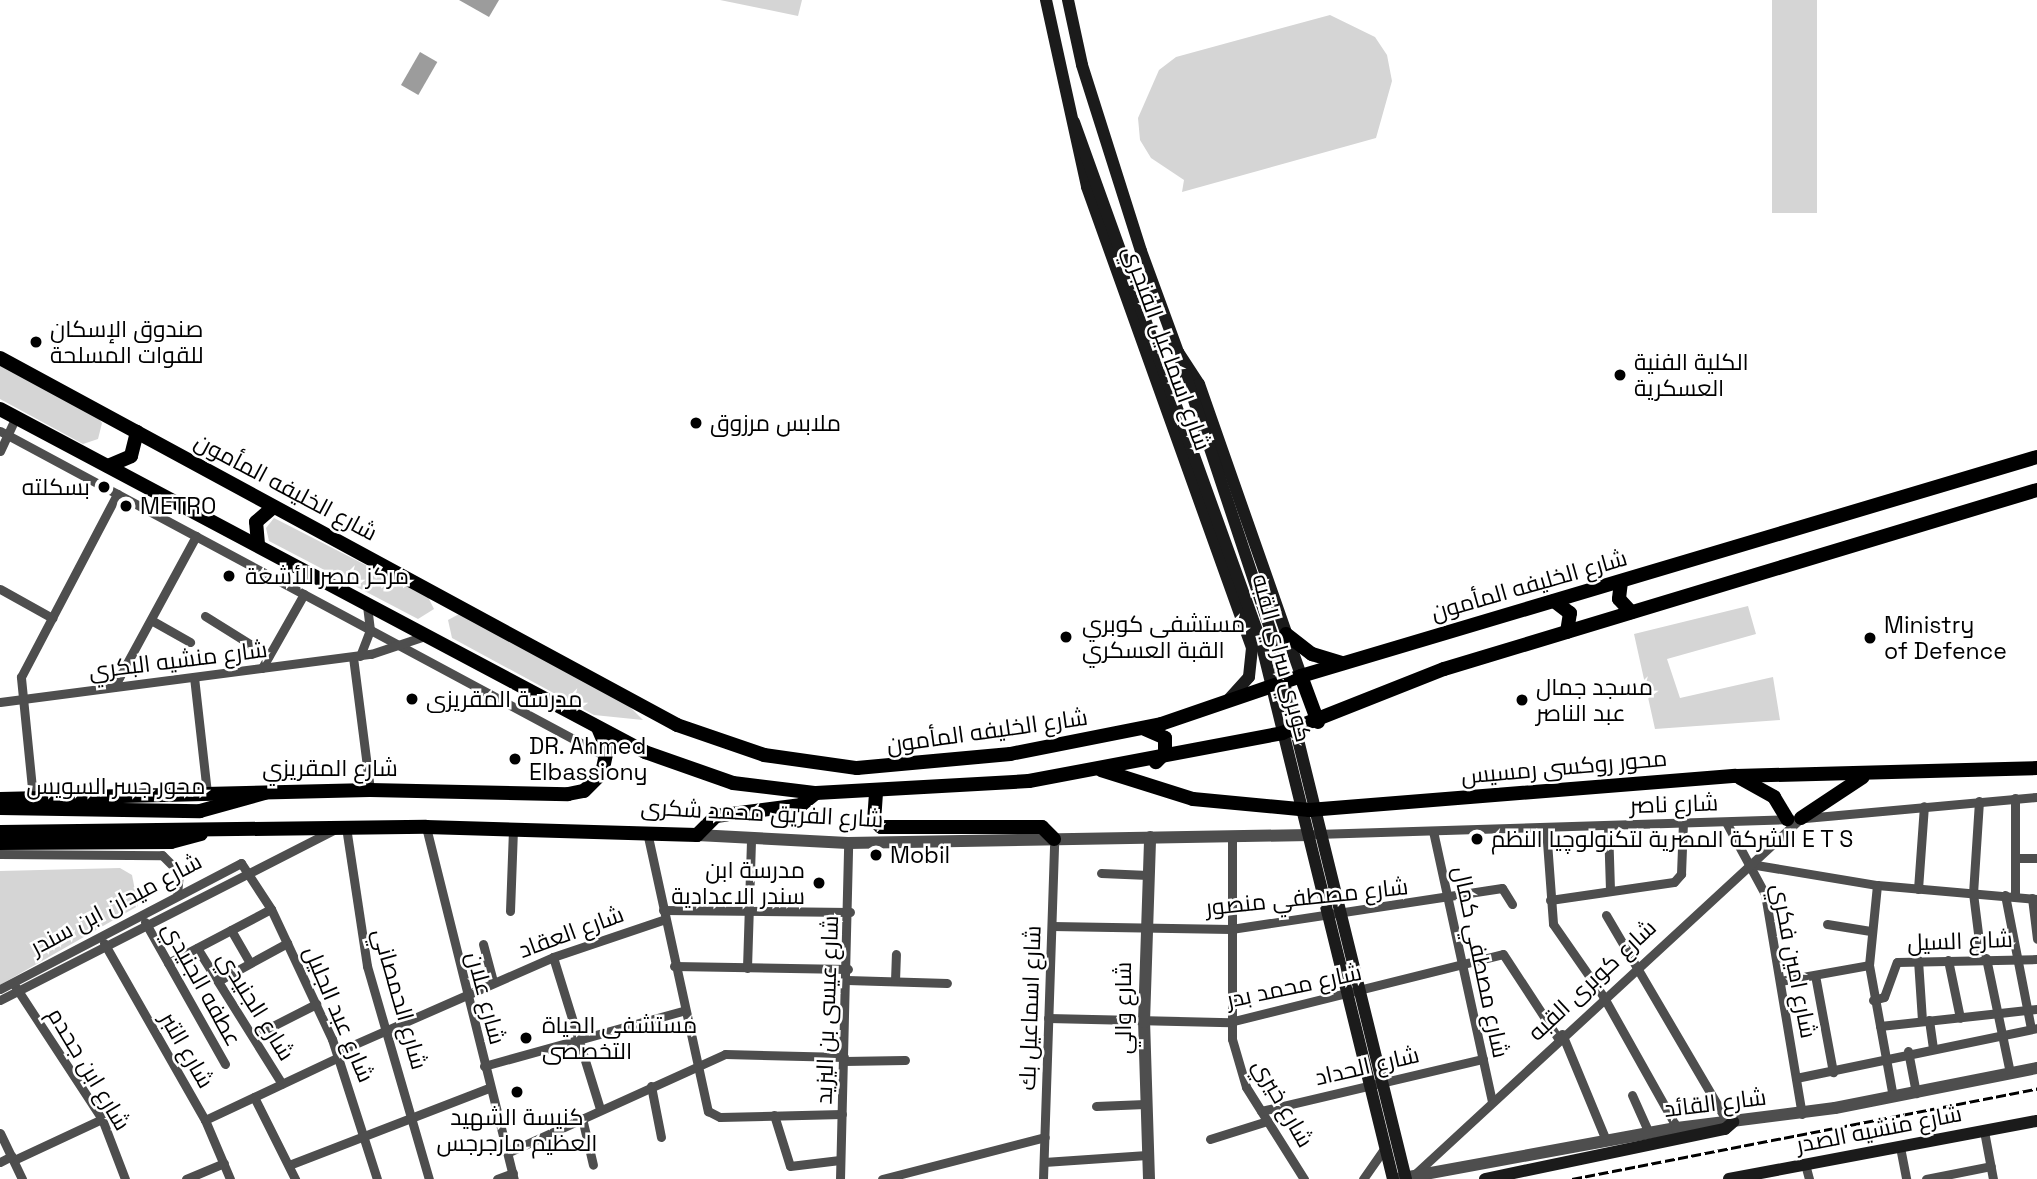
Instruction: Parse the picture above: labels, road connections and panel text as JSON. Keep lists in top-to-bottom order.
{
  "streets": {
    "main road": [
      "شارع اسماعيل الفنجري",
      "شارع الخليفه المأمون",
      "كوبري سراي القبه",
      "محور روكسى رمسيس",
      "شارع المقريزي",
      "محور جسر السويس",
      "شارع الفريق محمد شكرى",
      "شارع منشيه الصدر"
    ],
    "street": [
      "شارع منشيه البكري",
      "شارع ناصر",
      "شارع مصطفي منصور",
      "شارع ميدان ابن سندر",
      "شارع العقاد",
      "شارع السيل",
      "شارع امين فكري",
      "شارع مصطفي كمال",
      "شارع كوبرى القبه",
      "عطفه الجنيدي",
      "شارع محمد بدر",
      "شارع علان",
      "شارع الحمصاني",
      "شارع الجنيدي",
      "شارع اسماعيل بك",
      "شارع والي",
      "شارع عيسى بن اليزيد",
      "شارع عبد الجليل",
      "شارع التبر",
      "شارع الحداد",
      "شارع ابن جحدم",
      "شارع خيري",
      "شارع القائد"
    ]
  },
  "crossings": [
    ["شارع اسماعيل الفنجري", "شارع الخليفه المأمون"],
    ["شارع اسماعيل الفنجري", "كوبري سراي القبه"],
    ["شارع الخليفه المأمون", "شارع منشيه البكري"],
    ["شارع الخليفه المأمون", "محور روكسى رمسيس"],
    ["كوبري سراي القبه", "شارع كوبرى القبه"],
    ["كوبري سراي القبه", "شارع القائد"],
    ["شارع المقريزي", "محور جسر السويس"],
    ["محور جسر السويس", "شارع الفريق محمد شكرى"],
    ["شارع ناصر", "شارع الفريق محمد شكرى"],
    ["شارع ناصر", "شارع امين فكري"],
    ["شارع ناصر", "شارع مصطفي كمال"],
    ["شارع ناصر", "شارع كوبرى القبه"],
    ["شارع الفريق محمد شكرى", "شارع ميدان ابن سندر"],
    ["شارع الفريق محمد شكرى", "شارع علان"],
    ["شارع الفريق محمد شكرى", "شارع الحمصاني"],
    ["شارع الفريق محمد شكرى", "شارع اسماعيل بك"],
    ["شارع الفريق محمد شكرى", "شارع والي"],
    ["شارع الفريق محمد شكرى", "شارع عيسى بن اليزيد"],
    ["شارع الفريق محمد شكرى", "شارع خيري"],
    ["شارع مصطفي منصور", "شارع مصطفي كمال"],
    ["شارع مصطفي منصور", "شارع اسماعيل بك"],
    ["شارع مصطفي منصور", "شارع والي"],
    ["شارع مصطفي منصور", "شارع خيري"],
    ["شارع ميدان ابن سندر", "عطفه الجنيدي"],
    ["شارع ميدان ابن سندر", "شارع الحمصاني"],
    ["شارع ميدان ابن سندر", "شارع عبد الجليل"],
    ["شارع ميدان ابن سندر", "شارع التبر"],
    ["شارع ميدان ابن سندر", "شارع ابن جحدم"],
    ["شارع العقاد", "شارع علان"],
    ["شارع العقاد", "شارع الحمصاني"],
    ["شارع العقاد", "شارع الجنيدي"],
    ["شارع العقاد", "شارع عيسى بن اليزيد"],
    ["شارع العقاد", "شارع عبد الجليل"],
    ["شارع العقاد", "شارع التبر"],
    ["شارع امين فكري", "شارع كوبرى القبه"],
    ["شارع امين فكري", "شارع القائد"],
    ["شارع مصطفي كمال", "شارع كوبرى القبه"],
    ["شارع مصطفي كمال", "شارع محمد بدر"],
    ["شارع مصطفي كمال", "شارع الحداد"],
    ["شارع كوبرى القبه", "شارع محمد بدر"],
    ["شارع كوبرى القبه", "شارع القائد"],
    ["شارع محمد بدر", "شارع اسماعيل بك"],
    ["شارع محمد بدر", "شارع والي"],
    ["شارع محمد بدر", "شارع خيري"],
    ["شارع الحداد", "شارع خيري"]
  ],
  "places": [
    "صندوق الإسكان للقوات المسلحة",
    "الكلية الفنية العسكرية",
    "ملابس مرزوق",
    "بسكلته",
    "METRO",
    "مركز مصر للأشعة",
    "مستشفى كوبري القبة العسكري",
    "Ministry of Defence",
    "مدرسة المقريزى",
    "مسجد جمال عبد الناصر",
    "DR. Ahmed Elbassiony",
    "الشركة المصرية لتكنولوچيا النظم E T S",
    "Mobil",
    "مدرسة ابن سندر الاعدادية",
    "مستشفى الحياة التخصصى",
    "كنيسة الشهيد العظيم مارجرجس"
  ]
}
